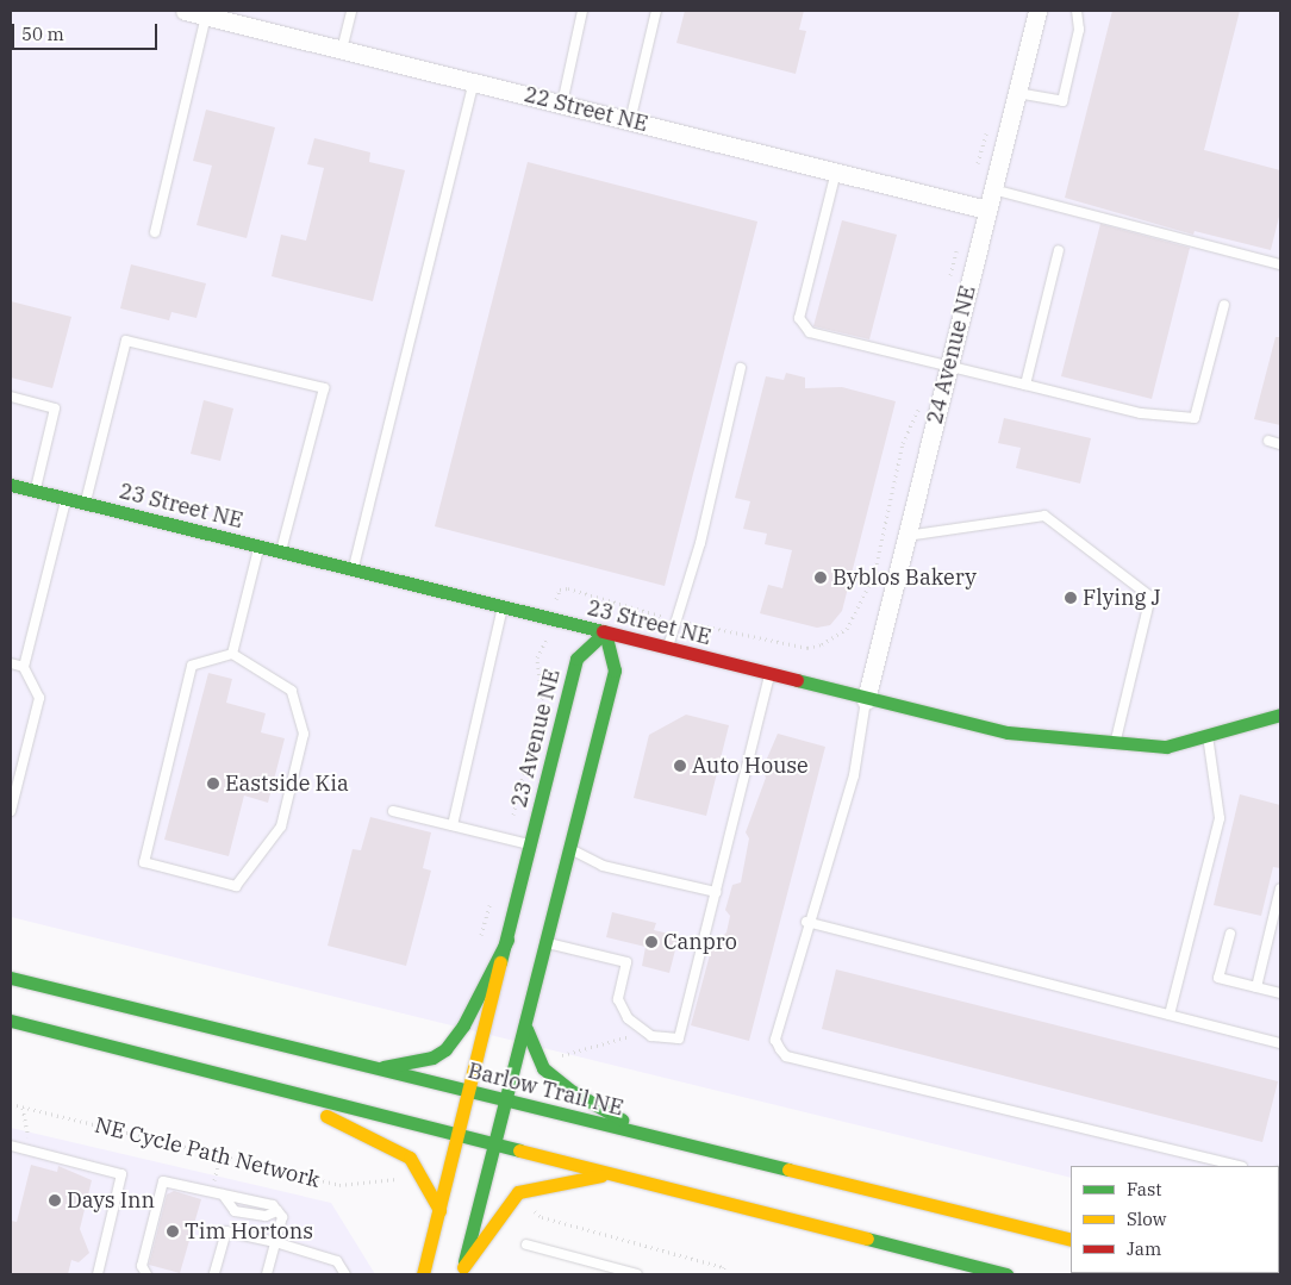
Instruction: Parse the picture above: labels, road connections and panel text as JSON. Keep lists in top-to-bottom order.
{
  "streets": {
    "main road": ["23 Street NE", "23 Avenue NE", "Barlow Trail NE"],
    "street": ["22 Street NE", "24 Avenue NE"],
    "path": ["NE Cycle Path Network"]
  },
  "crossings": [
    ["22 Street NE", "24 Avenue NE"],
    ["24 Avenue NE", "23 Street NE"],
    ["23 Street NE", "23 Avenue NE"],
    ["23 Avenue NE", "Barlow Trail NE"]
  ],
  "places": [
    "Byblos Bakery",
    "Flying J",
    "Auto House",
    "Eastside Kia",
    "Canpro",
    "Days Inn",
    "Tim Hortons"
  ],
  "legend": ["Fast", "Slow", "Jam"],
  "scale_bar": "50 m"
}
